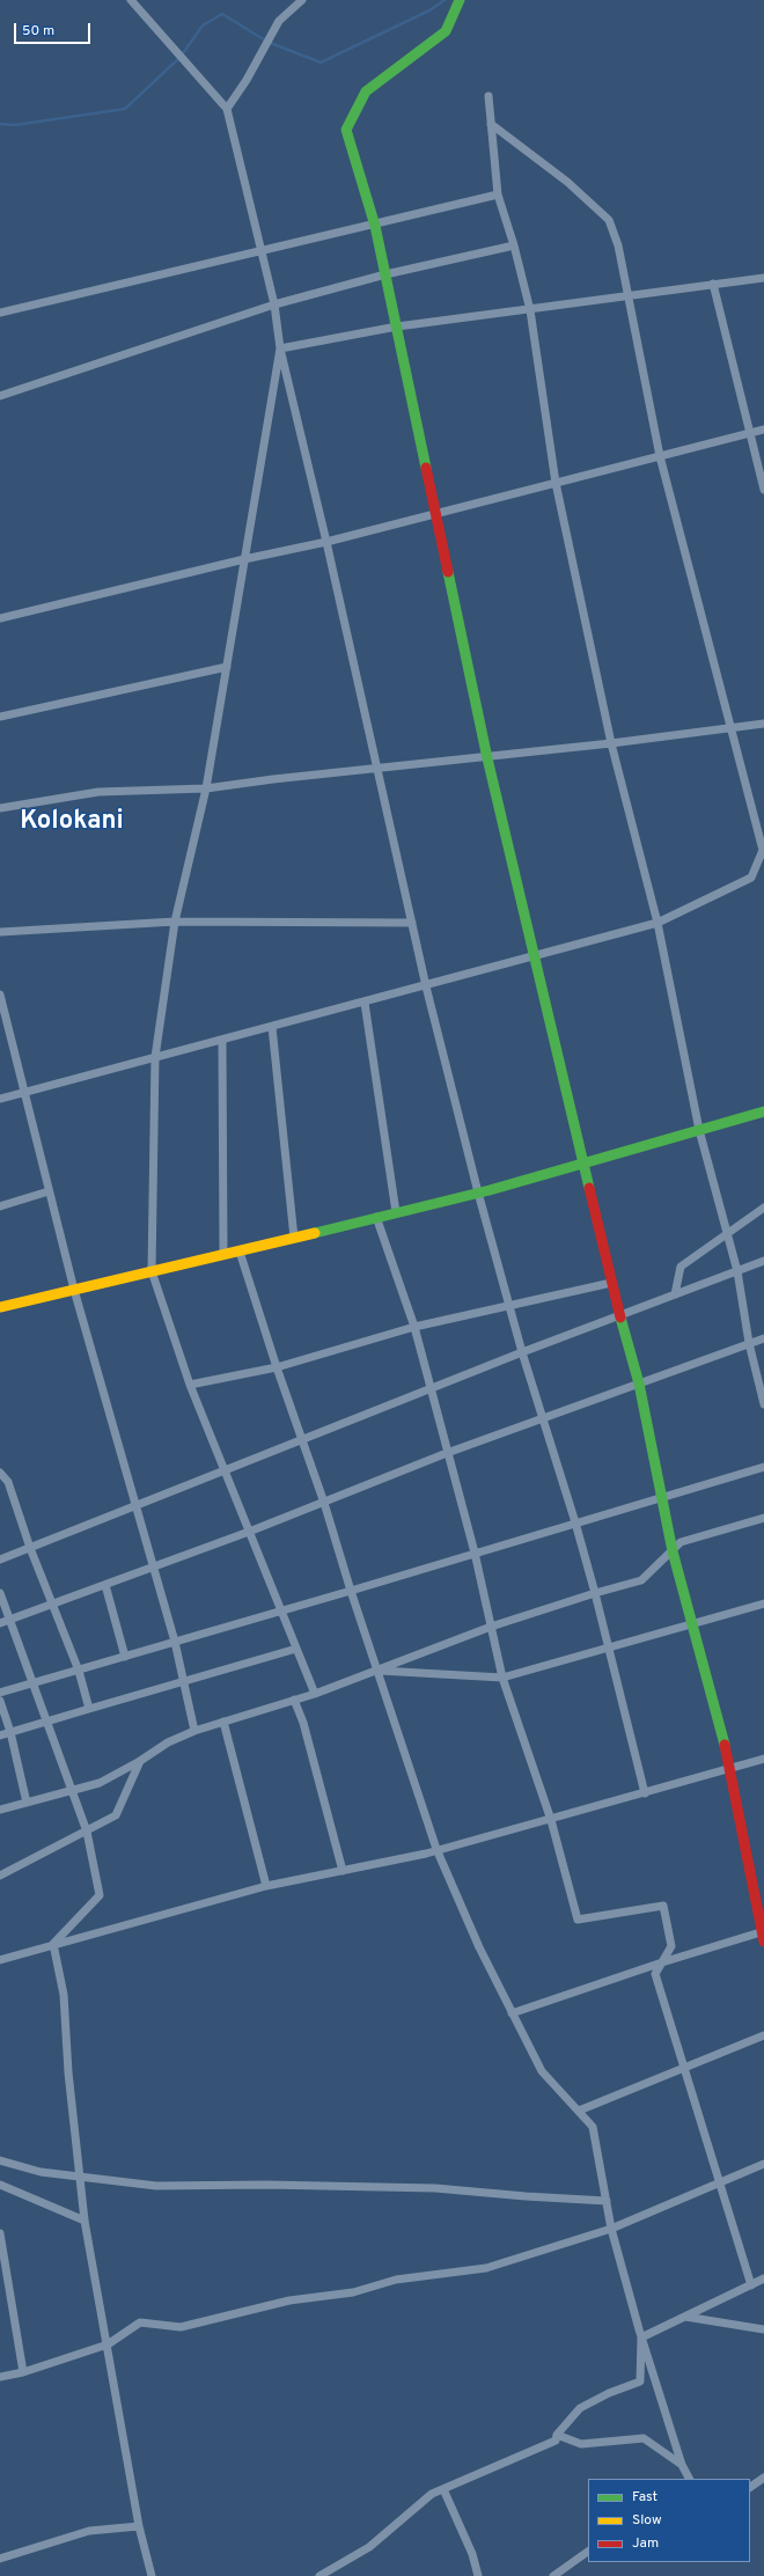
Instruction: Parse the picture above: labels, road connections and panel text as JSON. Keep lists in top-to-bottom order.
{
  "districts": ["Kolokani"],
  "legend": ["Fast", "Slow", "Jam"],
  "scale_bar": "50 m"
}
